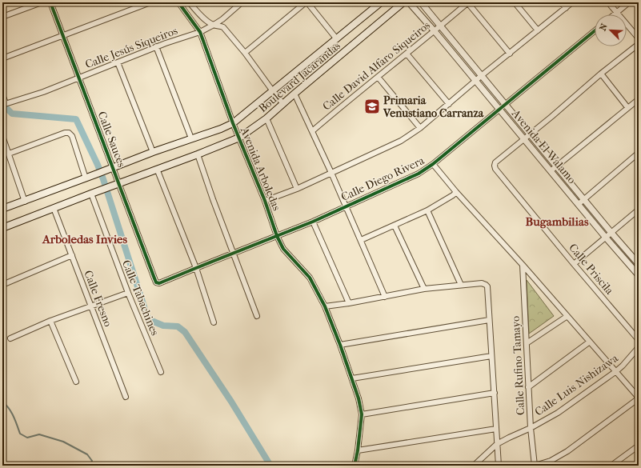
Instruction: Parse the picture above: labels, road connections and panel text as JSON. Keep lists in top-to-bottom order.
{
  "streets": {
    "main road": ["Boulevard Jacarandas"],
    "street": [
      "Calle Jesús Siqueiros",
      "Calle David Alfaro Siqueiros",
      "Calle Sauces",
      "Avenida El Walamo",
      "Avenida Arboledas",
      "Calle Diego Rivera",
      "Calle Priscila",
      "Calle Tabachines",
      "Calle Fresno",
      "Calle Rufino Tamayo",
      "Calle Luis Nishizawa"
    ]
  },
  "crossings": [
    ["Calle Jesús Siqueiros", "Calle Sauces"],
    ["Calle Jesús Siqueiros", "Avenida Arboledas"],
    ["Calle David Alfaro Siqueiros", "Avenida El Walamo"],
    ["Boulevard Jacarandas", "Calle Sauces"],
    ["Boulevard Jacarandas", "Avenida Arboledas"],
    ["Boulevard Jacarandas", "Calle Tabachines"],
    ["Boulevard Jacarandas", "Calle Fresno"],
    ["Calle Sauces", "Calle Diego Rivera"],
    ["Avenida El Walamo", "Calle Diego Rivera"],
    ["Avenida El Walamo", "Calle Priscila"],
    ["Avenida Arboledas", "Calle Diego Rivera"],
    ["Calle Rufino Tamayo", "Calle Luis Nishizawa"]
  ],
  "districts": ["Bugambilias", "Arboledas Invies"],
  "places": {
    "school or university": ["Primaria Venustiano Carranza"]
  },
  "north": "top left"
}
